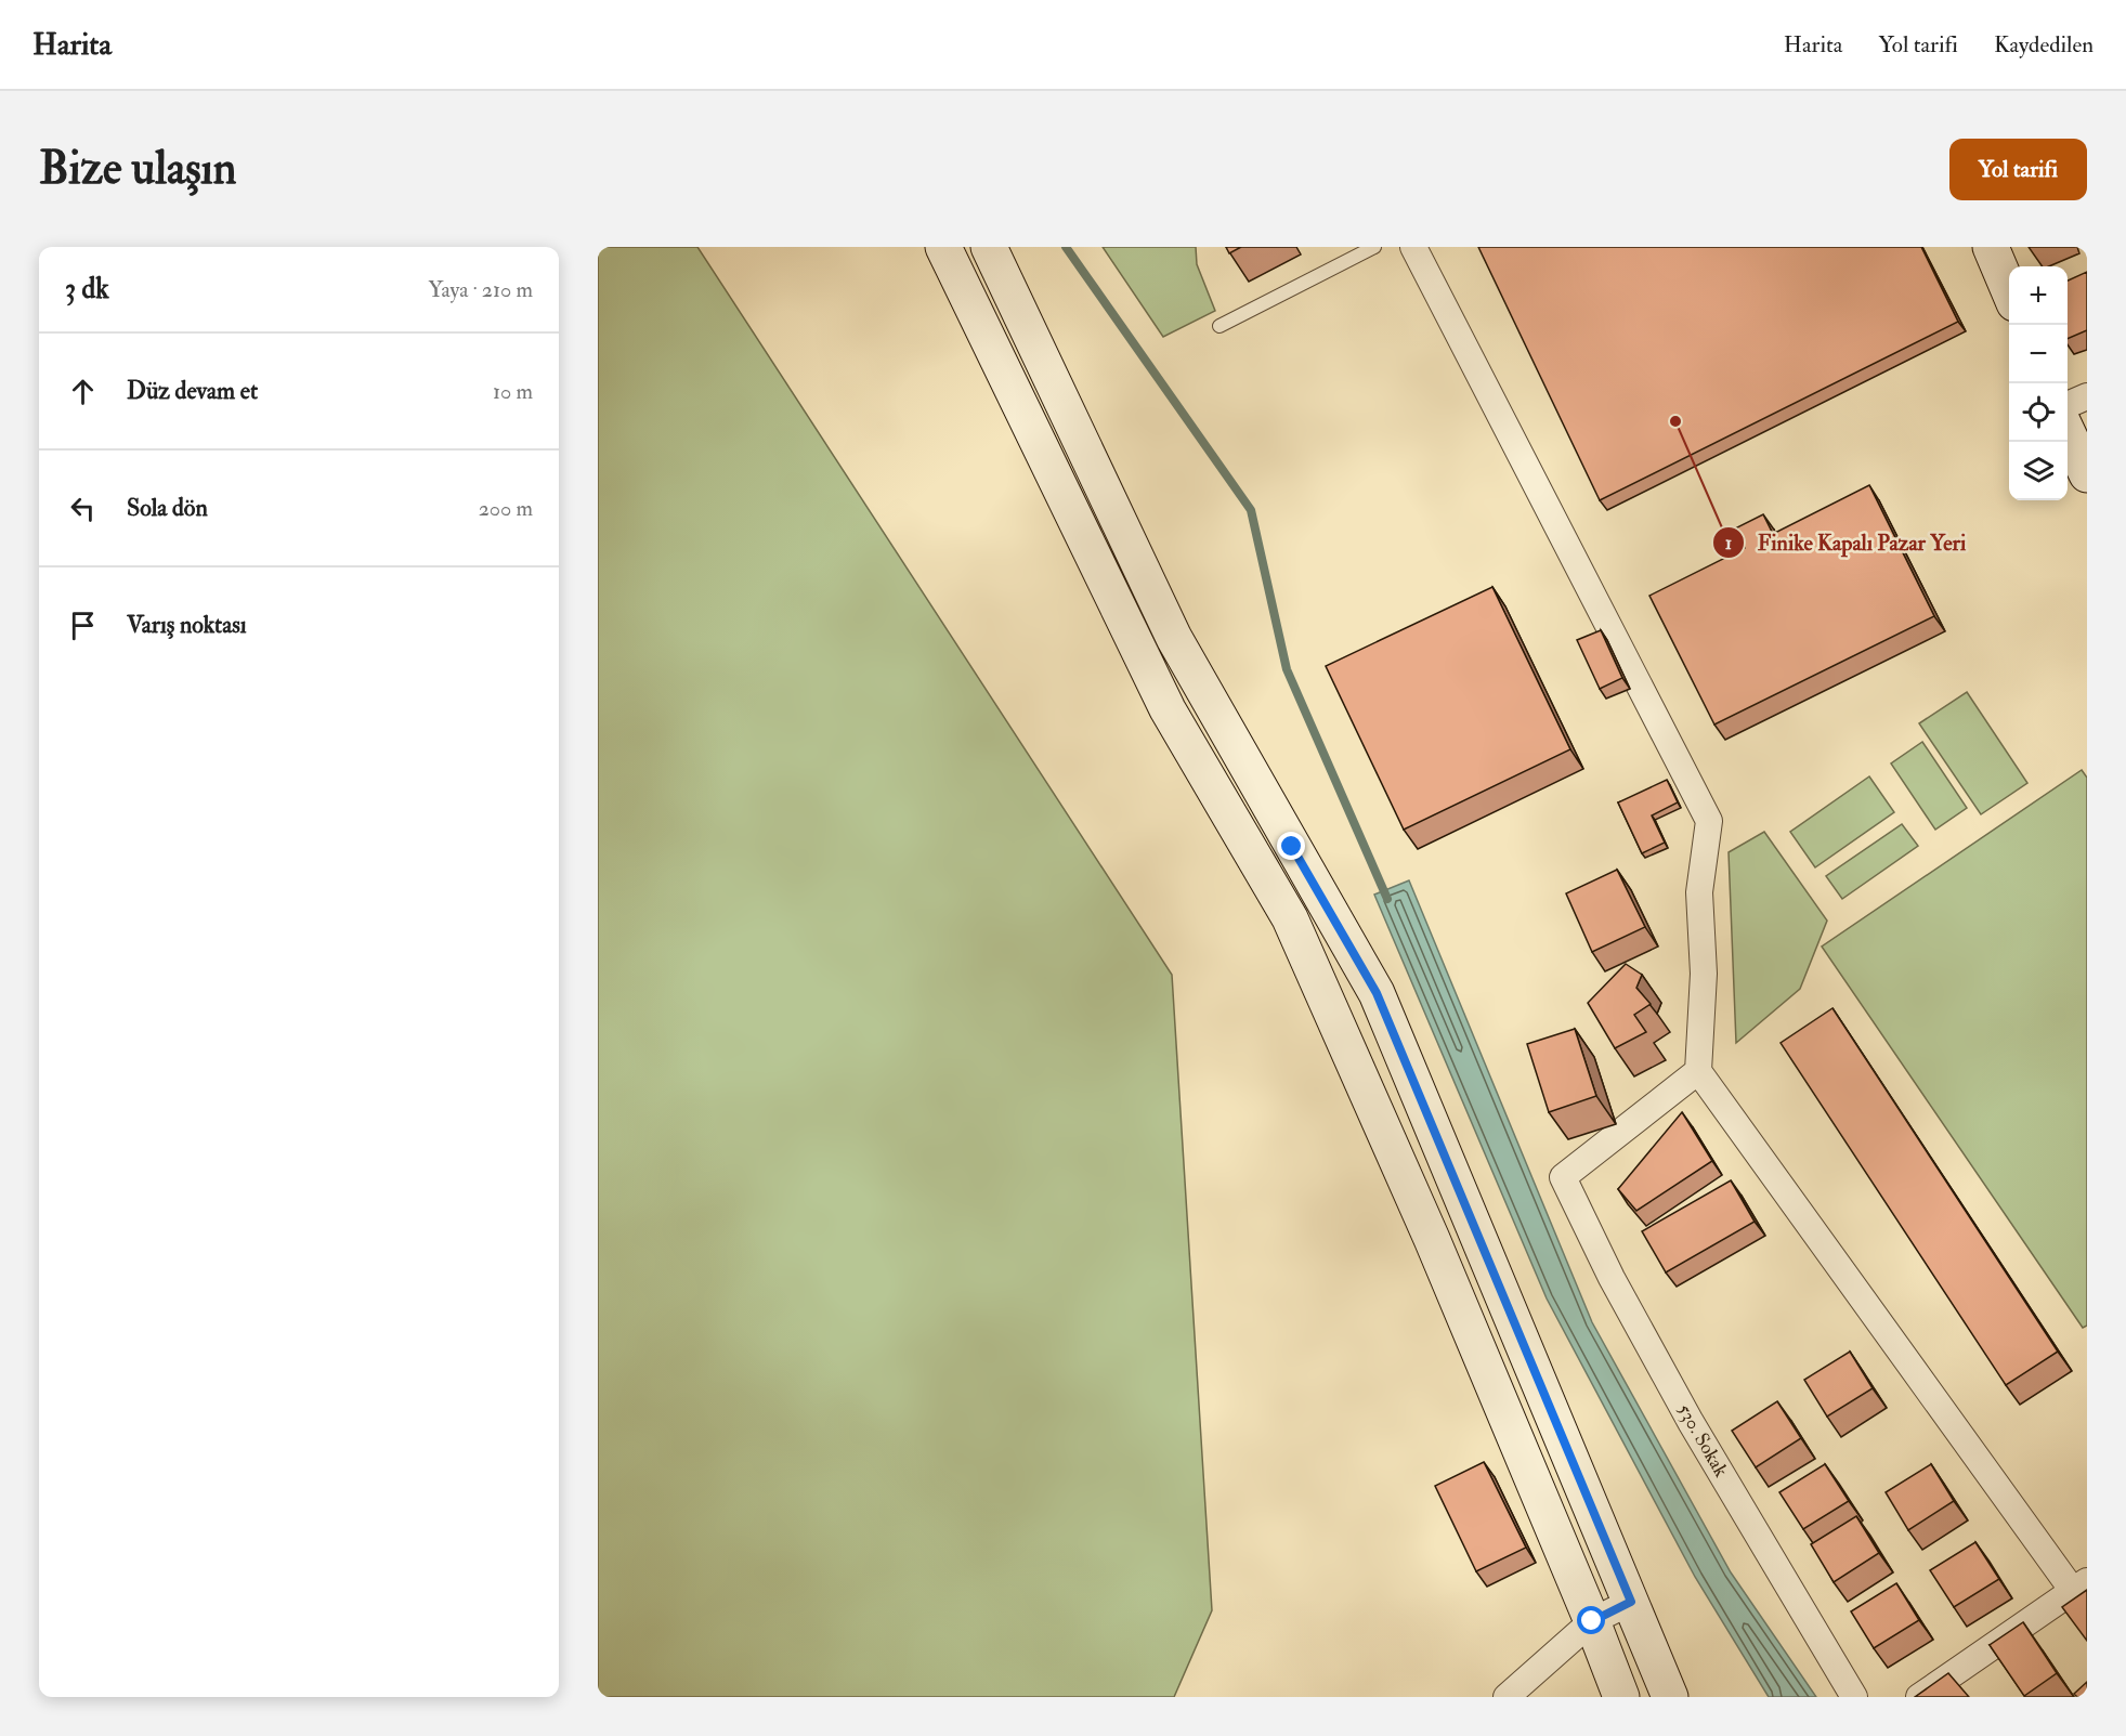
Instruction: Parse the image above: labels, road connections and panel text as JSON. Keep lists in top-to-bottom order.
{
  "streets": {
    "street": ["530. Sokak"]
  },
  "places": ["Finike Kapalı Pazar Yeri"],
  "page": {
    "header": "Harita",
    "nav": ["Harita", "Yol tarifi", "Kaydedilen"],
    "buttons": "Yol tarifi",
    "title": "Bize ulaşın",
    "heading": ["3 dk", "Yaya · 210 m"],
    "map_buttons": ["+", "−"],
    "list": [
      ["Düz devam et", "10 m"],
      ["Sola dön", "200 m"],
      "Varış noktası"
    ]
  }
}
